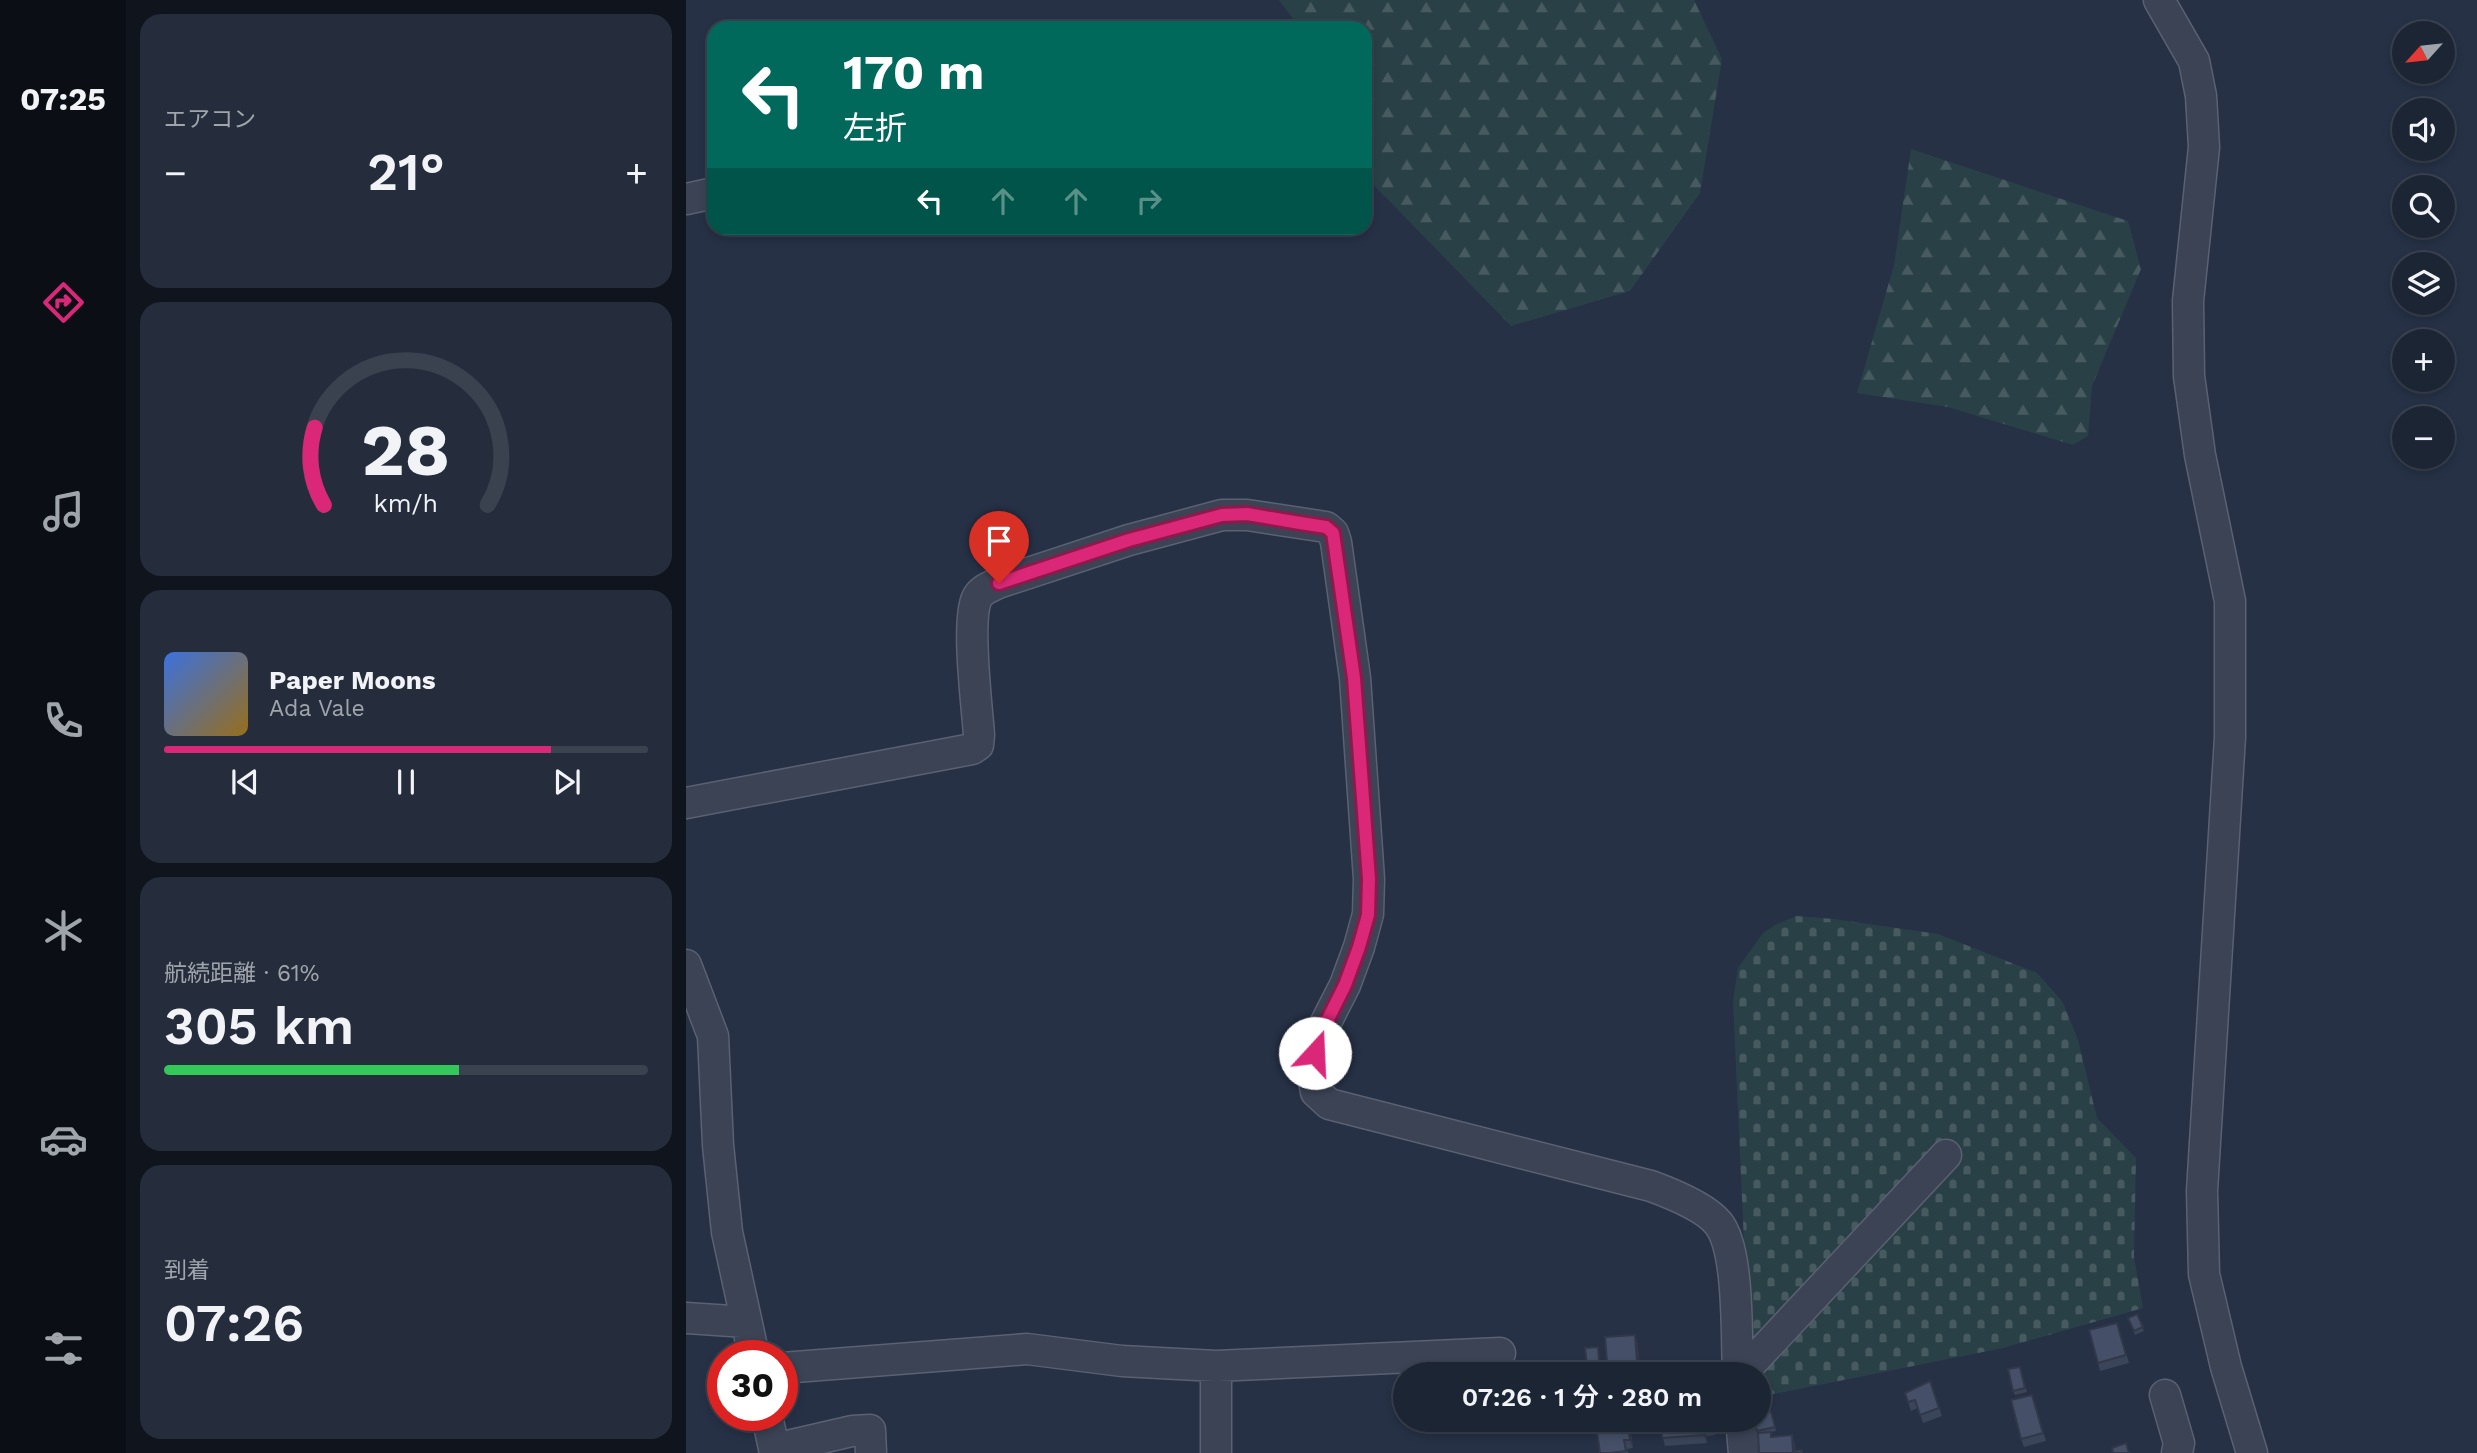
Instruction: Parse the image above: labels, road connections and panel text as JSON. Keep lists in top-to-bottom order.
{
  "north": "bottom left",
  "page": {
    "tabs": "07:25",
    "tile": [
      "エアコン",
      ["航続距離 · 61%", "305 km"],
      ["到着", "07:26"]
    ],
    "map_buttons": ["+", "−"],
    "turn": ["170 m", "左折"],
    "heat": ["−", "21°", "+"],
    "song": ["Paper Moons", "Ada Vale"],
    "limit": "30",
    "trip": "07:26 · 1 分 · 280 m",
    "gauge": ["28", "km/h"]
  }
}
